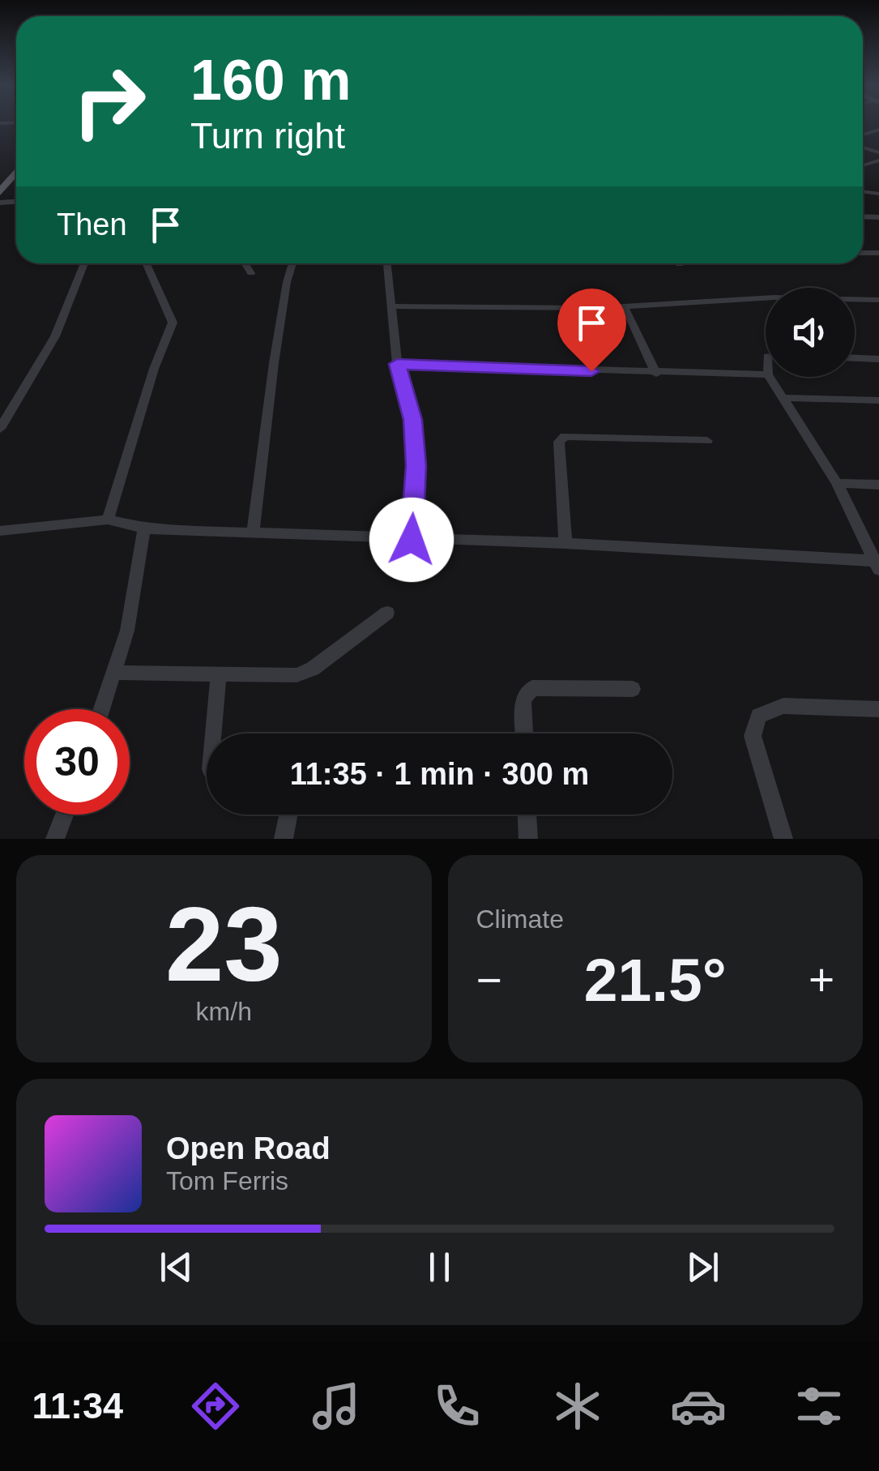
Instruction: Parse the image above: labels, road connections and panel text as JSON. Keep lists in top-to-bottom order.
{
  "page": {
    "turn": ["160 m", "Turn right"],
    "then": "Then",
    "limit": "30",
    "trip": "11:35 · 1 min · 300 m",
    "tile": [
      ["23", "km/h"],
      "Climate"
    ],
    "heat": ["−", "21.5°", "+"],
    "song": ["Open Road", "Tom Ferris"],
    "tabs": "11:34"
  }
}
